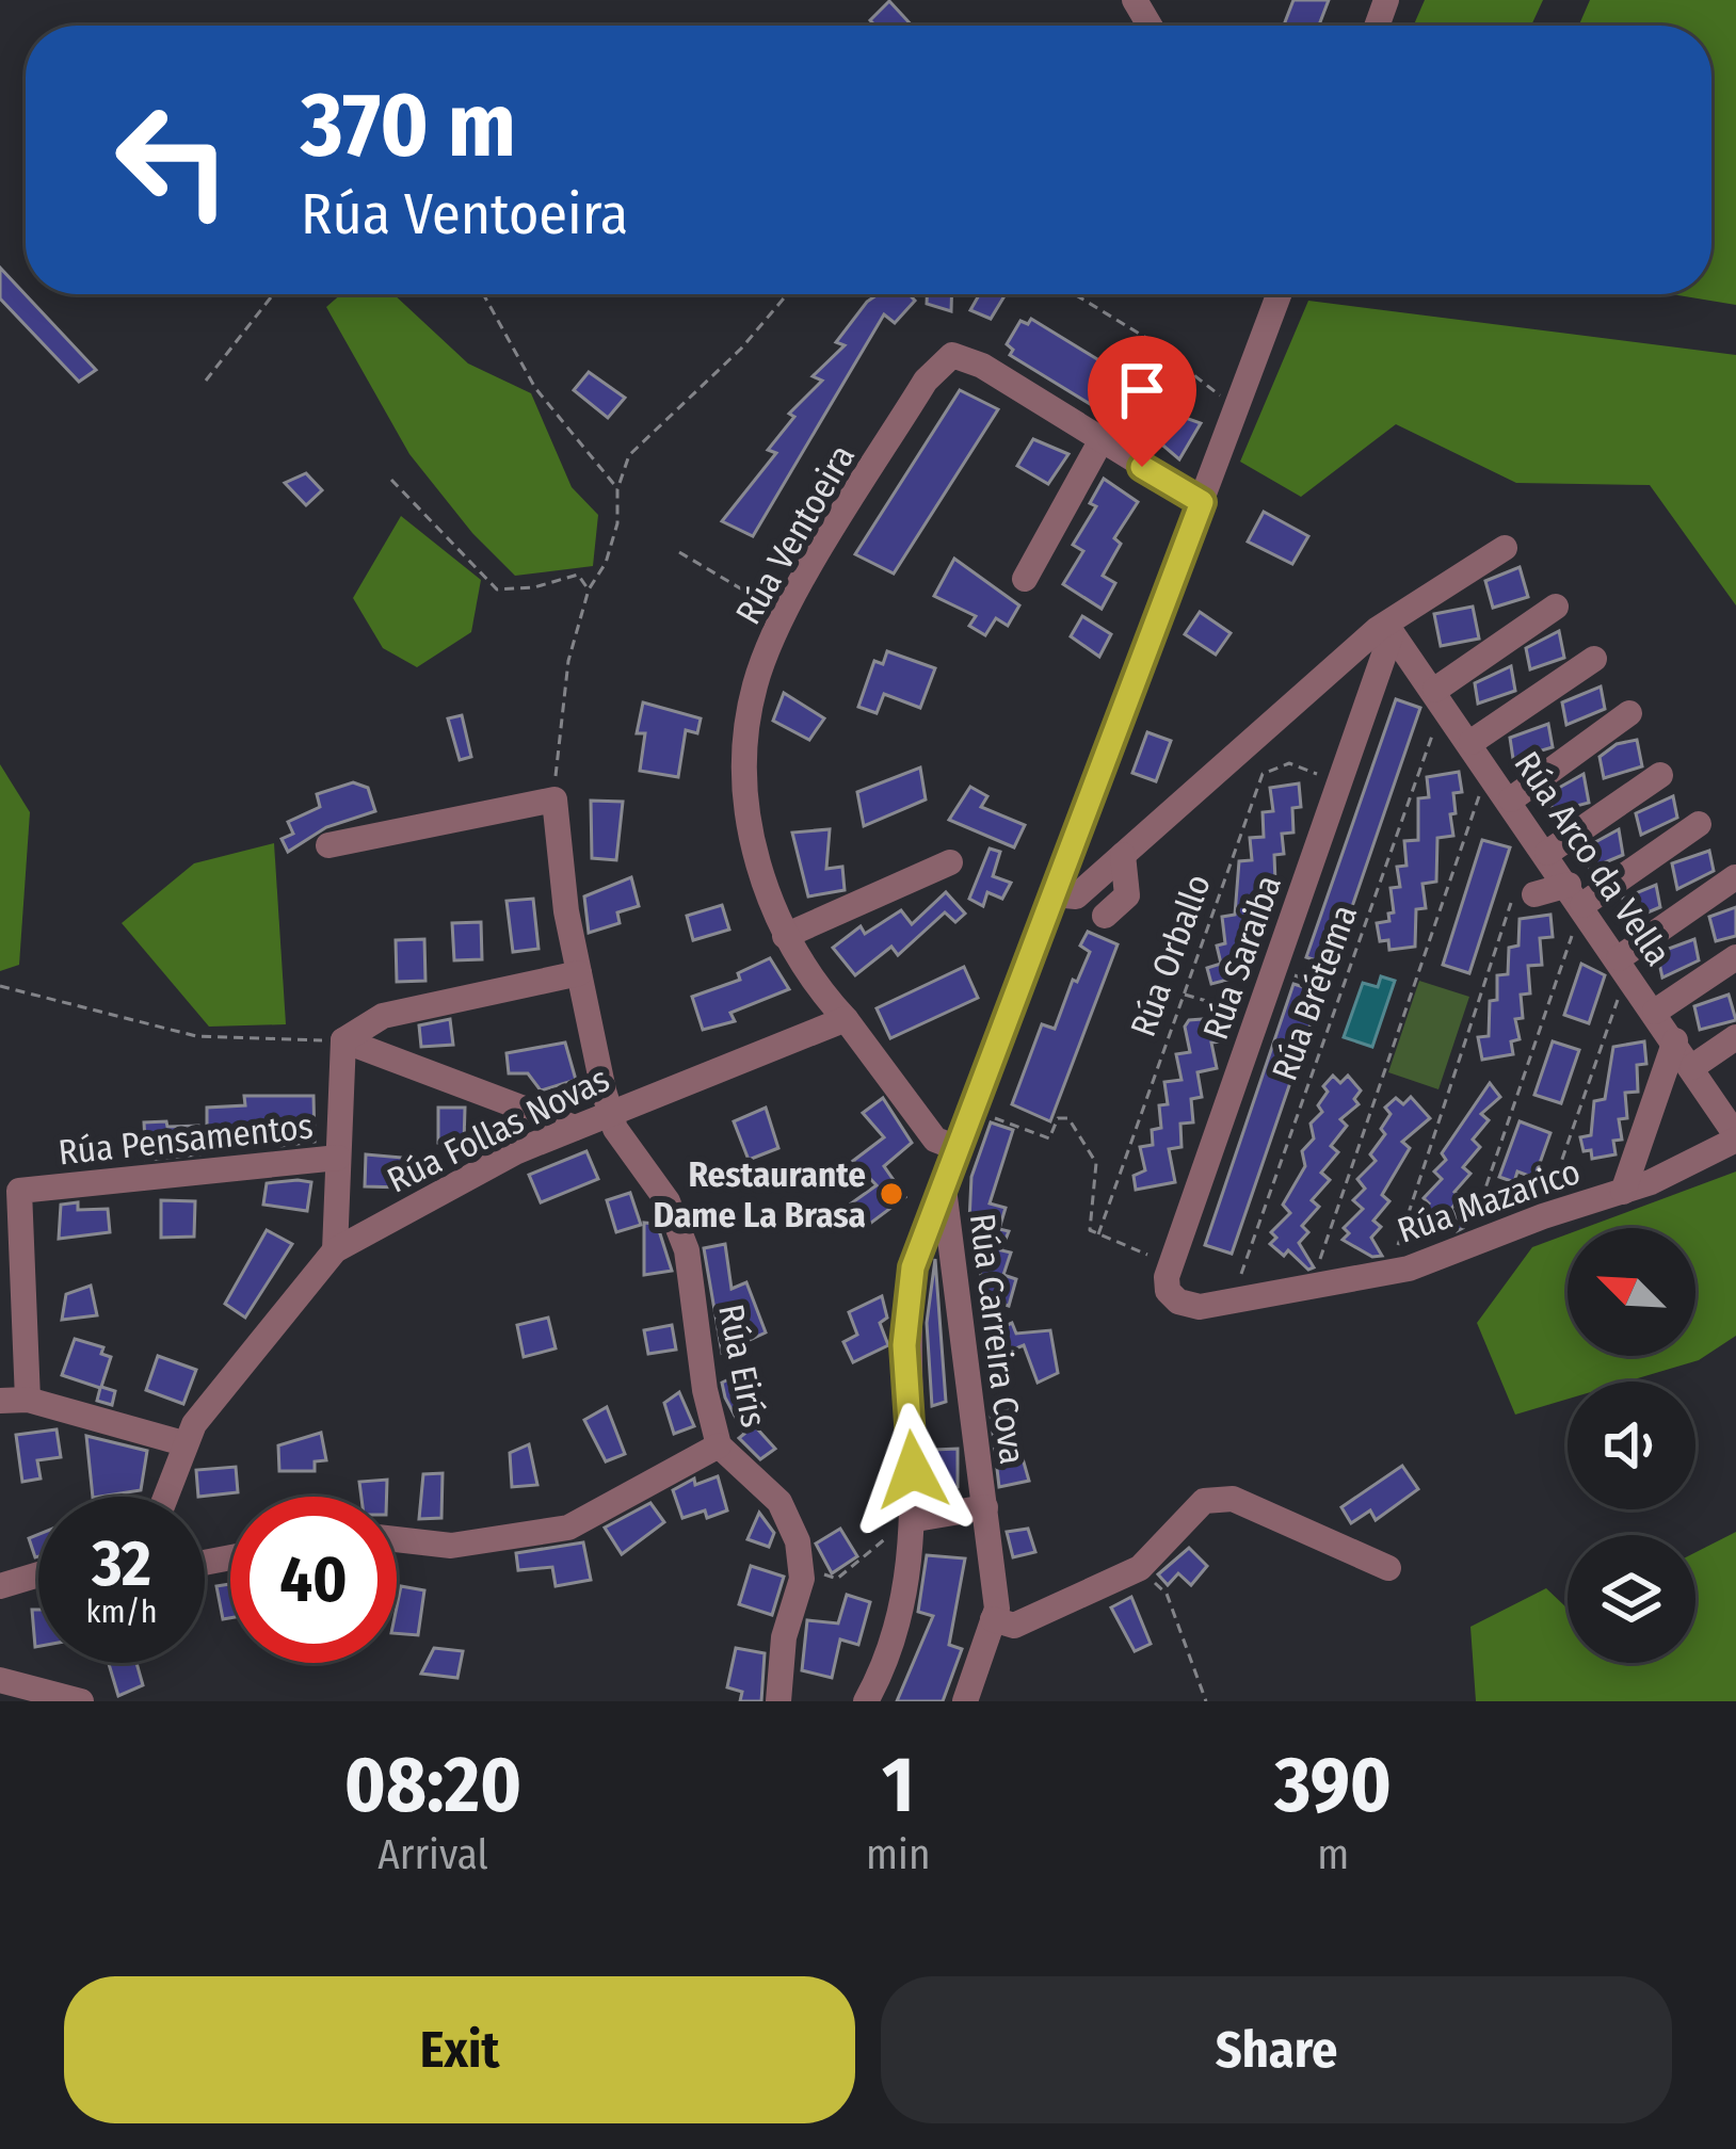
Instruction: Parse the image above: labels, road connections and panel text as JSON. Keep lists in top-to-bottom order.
{
  "streets": {
    "street": [
      "Rúa Ventoeira",
      "Rúa Arco da Vella",
      "Rúa Saraiba",
      "Rúa Follas Novas",
      "Rúa Pensamentos",
      "Rúa Mazarico",
      "Rúa Carreira Cova",
      "Rúa Eirís"
    ],
    "path": ["Rúa Orballo", "Rúa Brétema"]
  },
  "crossings": [
    ["Rúa Ventoeira", "Rúa Follas Novas"],
    ["Rúa Arco da Vella", "Rúa Saraiba"],
    ["Rúa Arco da Vella", "Rúa Brétema"],
    ["Rúa Arco da Vella", "Rúa Mazarico"],
    ["Rúa Orballo", "Rúa Saraiba"],
    ["Rúa Saraiba", "Rúa Mazarico"],
    ["Rúa Brétema", "Rúa Mazarico"],
    ["Rúa Follas Novas", "Rúa Pensamentos"],
    ["Rúa Follas Novas", "Rúa Eirís"]
  ],
  "places": ["Restaurante Dame La Brasa"],
  "north": "top left",
  "page": {
    "turn": ["370 m", "Rúa Ventoeira"],
    "speed": "32 km/h",
    "limit": "40",
    "eta": [
      "08:20",
      "Arrival",
      "1",
      "min",
      "390",
      "m"
    ],
    "buttons": ["Exit", "Share"]
  }
}
